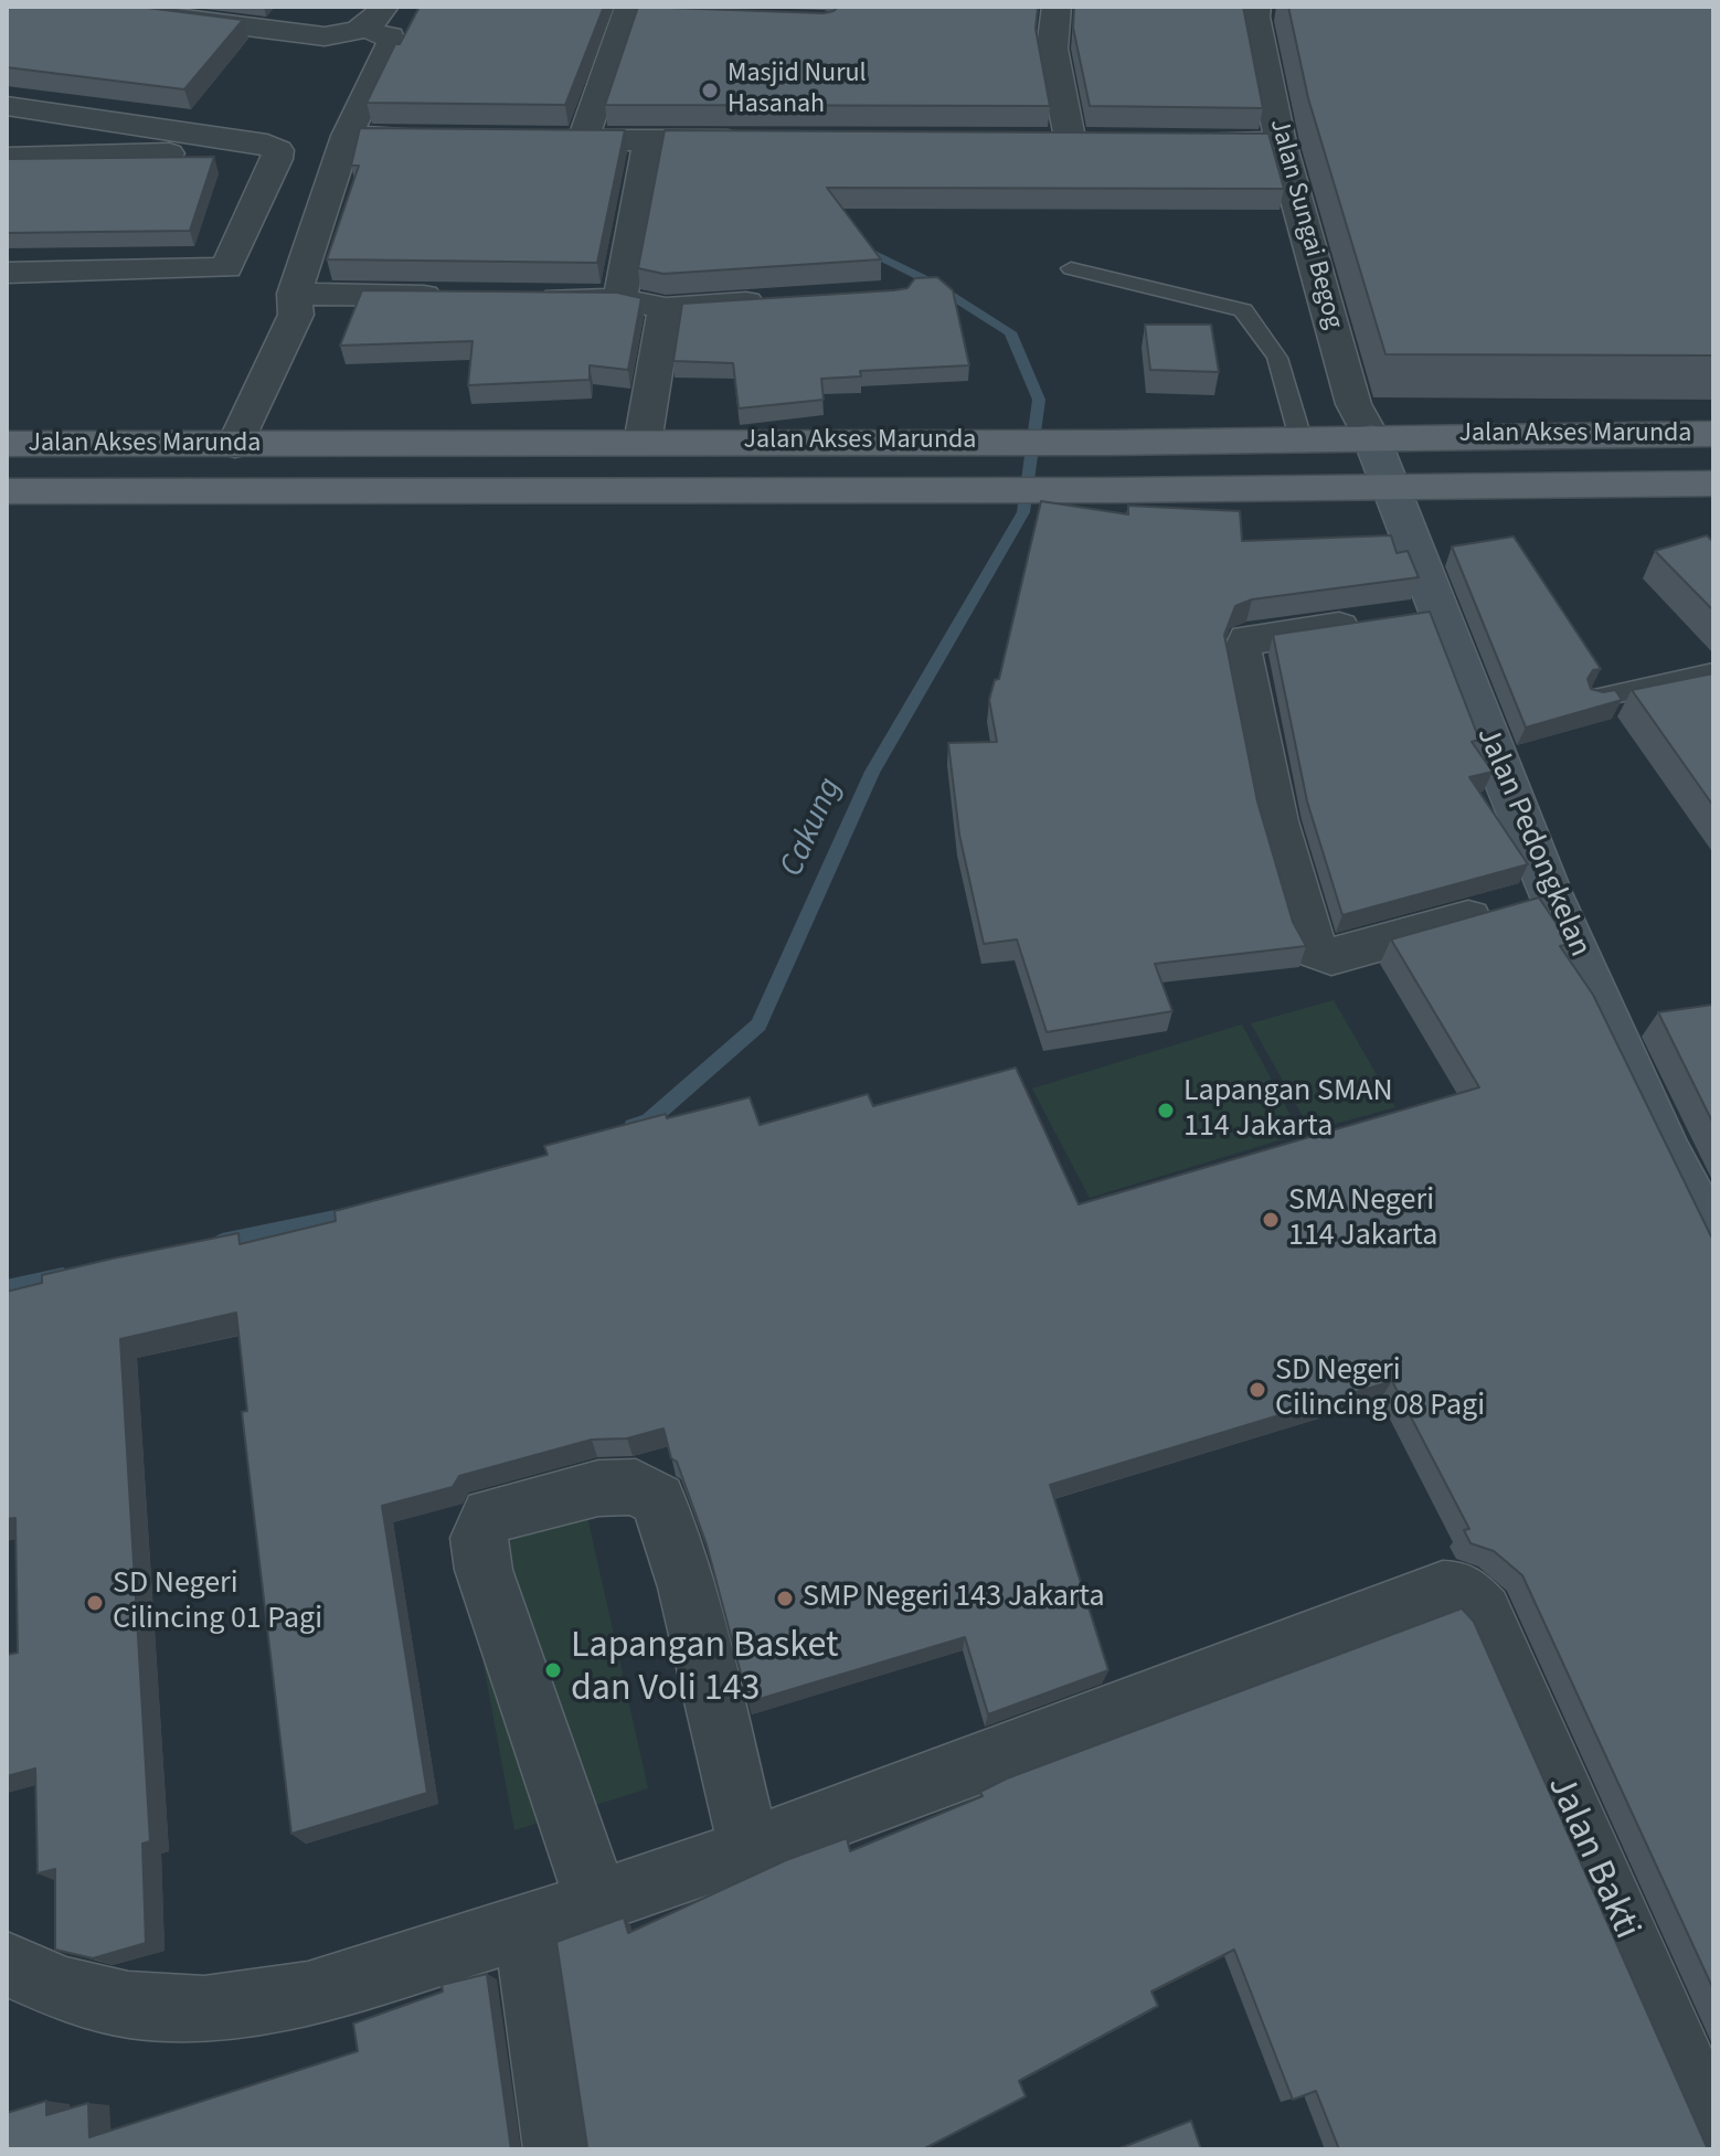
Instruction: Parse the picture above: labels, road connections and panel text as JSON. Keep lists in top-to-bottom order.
{
  "streets": {
    "main road": ["Jalan Akses Marunda"],
    "street": ["Jalan Sungai Begog", "Jalan Pedongkelan", "Jalan Bakti"]
  },
  "crossings": [
    ["Jalan Sungai Begog", "Jalan Akses Marunda"],
    ["Jalan Sungai Begog", "Jalan Pedongkelan"],
    ["Jalan Akses Marunda", "Jalan Pedongkelan"]
  ],
  "water": ["Cakung"],
  "places": [
    "Masjid Nurul Hasanah",
    "Lapangan SMAN 114 Jakarta",
    "SMA Negeri 114 Jakarta",
    "SD Negeri Cilincing 08 Pagi",
    "SMP Negeri 143 Jakarta",
    "SD Negeri Cilincing 01 Pagi",
    "Lapangan Basket dan Voli 143"
  ]
}
